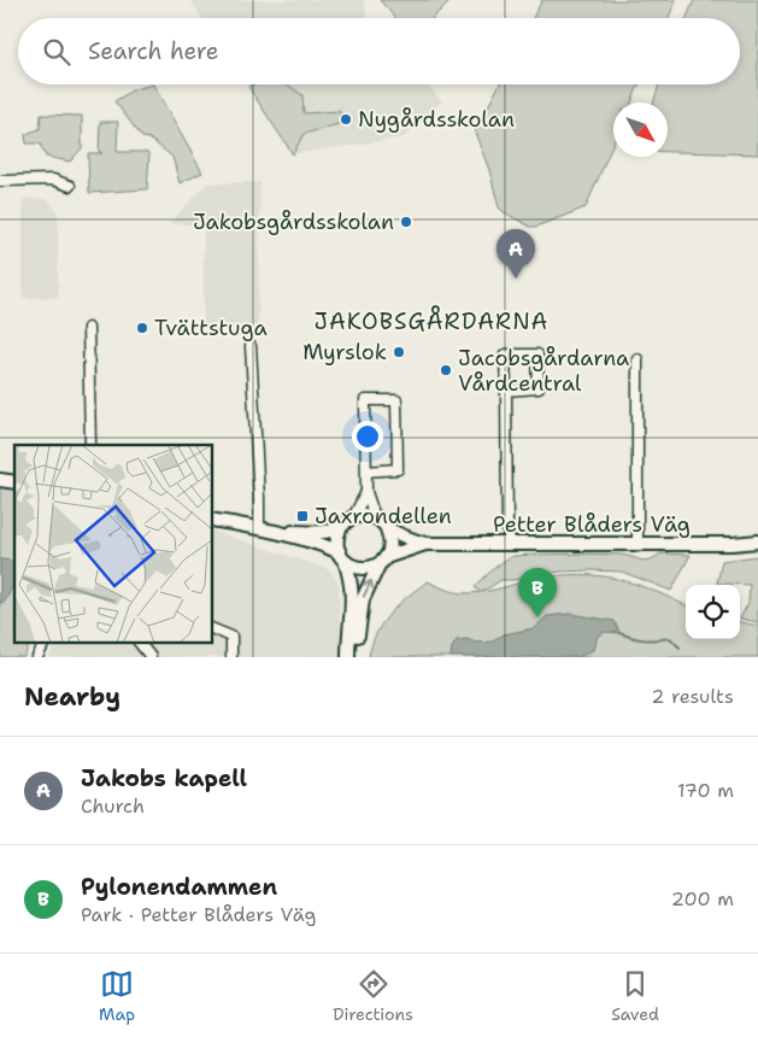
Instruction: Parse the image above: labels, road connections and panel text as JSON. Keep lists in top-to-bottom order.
{
  "streets": {
    "street": ["Petter Blåders Väg"]
  },
  "districts": ["JAKOBSGÅRDARNA"],
  "places": {
    "other": [
      "Nygårdsskolan",
      "Jakobsgårdsskolan",
      "Tvättstuga",
      "Myrslok",
      "Jacobsgårdarna Vårdcentral"
    ],
    "transit": ["Jaxrondellen"]
  },
  "north": "bottom right",
  "page": {
    "search": "Search here",
    "pins": ["A", "B"],
    "heading": ["Nearby", "2 results"],
    "list": [
      {
        "mark": "A",
        "name": "Jakobs kapell",
        "note": "Church",
        "value": "170 m"
      },
      {
        "mark": "B",
        "name": "Pylonendammen",
        "note": "Park · Petter Blåders Väg",
        "value": "200 m"
      }
    ],
    "nav": ["Map", "Directions", "Saved"]
  }
}
